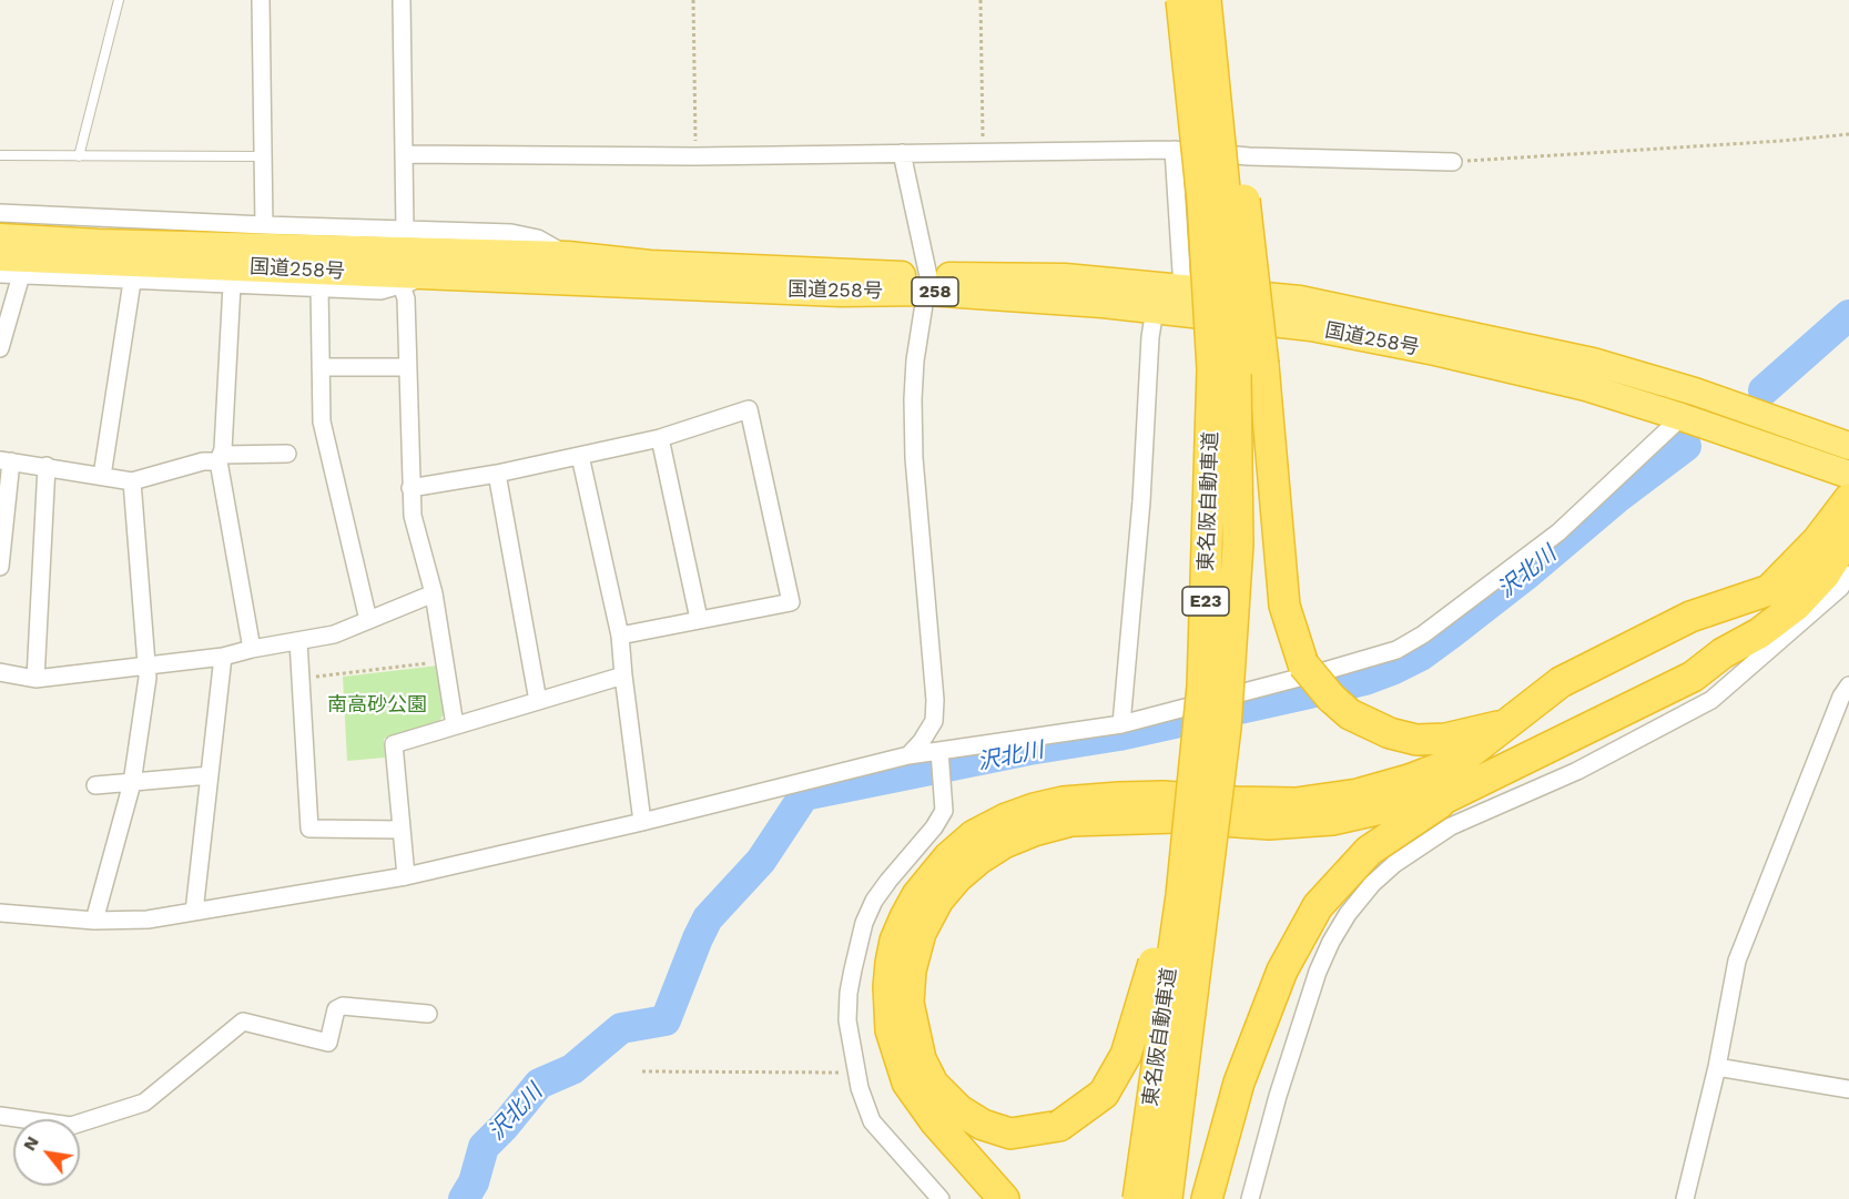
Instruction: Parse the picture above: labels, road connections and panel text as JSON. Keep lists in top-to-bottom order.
{
  "streets": {
    "highway": [
      "国道258号",
      "258",
      "東名阪自動車道",
      "E23"
    ]
  },
  "water": ["沢北川"],
  "parks": ["南高砂公園"],
  "north": "top left"
}
